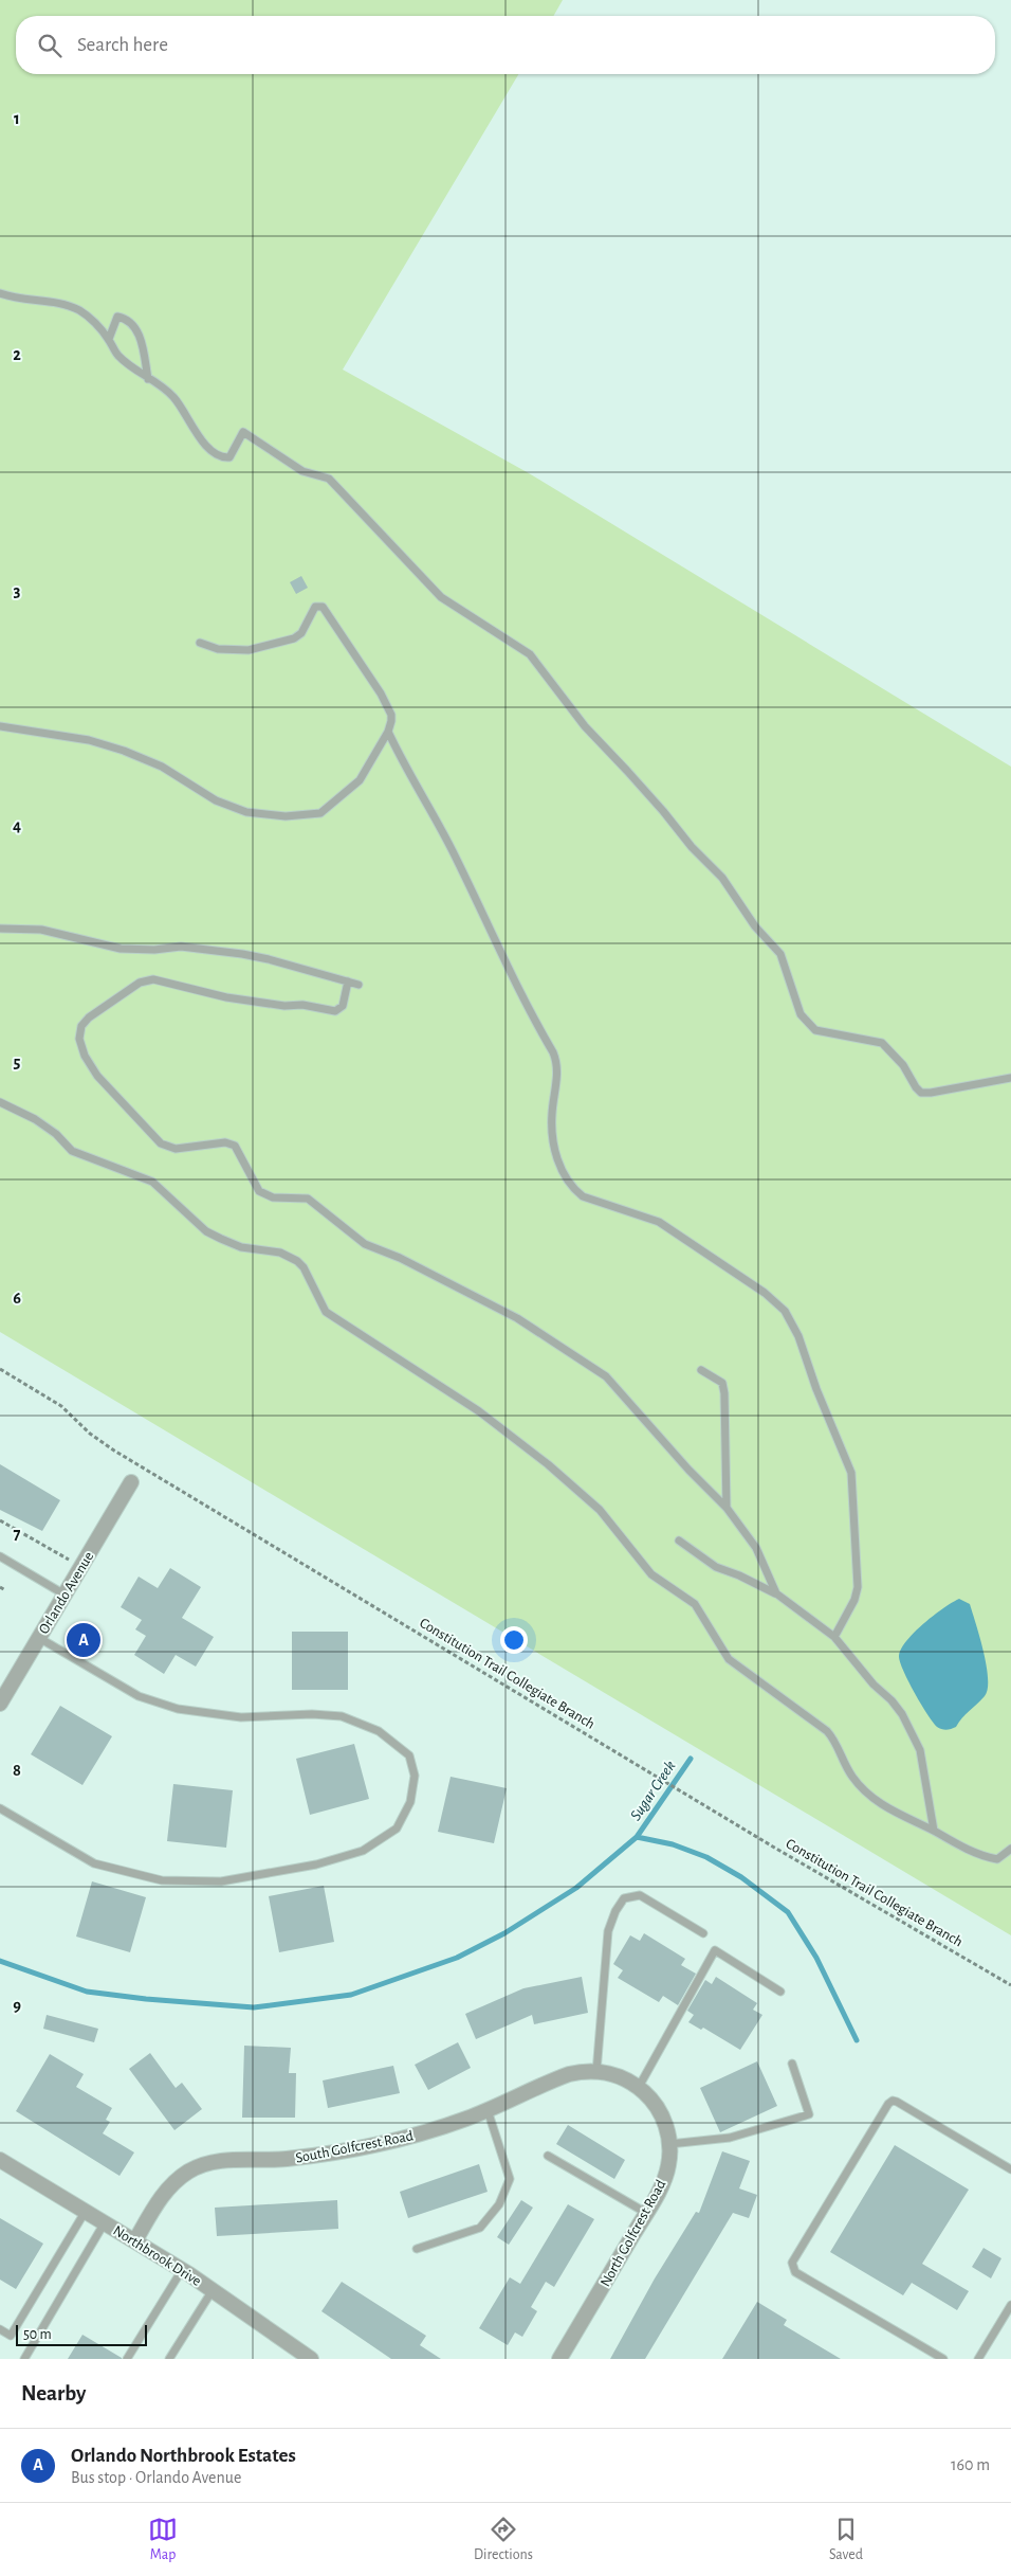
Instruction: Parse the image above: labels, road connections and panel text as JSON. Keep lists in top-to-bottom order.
{
  "streets": {
    "street": [
      "Orlando Avenue",
      "South Golfcrest Road",
      "North Golfcrest Road",
      "Northbrook Drive"
    ],
    "path": ["Constitution Trail Collegiate Branch"]
  },
  "crossings": [
    ["South Golfcrest Road", "North Golfcrest Road"],
    ["South Golfcrest Road", "Northbrook Drive"]
  ],
  "water": ["Sugar Creek"],
  "scale_bar": "50 m",
  "page": {
    "search": "Search here",
    "pins": "A",
    "scale": "50 m",
    "heading": "Nearby",
    "list": [
      {
        "mark": "A",
        "name": "Orlando Northbrook Estates",
        "note": "Bus stop · Orlando Avenue",
        "value": "160 m"
      }
    ],
    "nav": ["Map", "Directions", "Saved"]
  },
  "grid": {
    "rows": [
      "1",
      "2",
      "3",
      "4",
      "5",
      "6",
      "7",
      "8",
      "9"
    ]
  }
}
